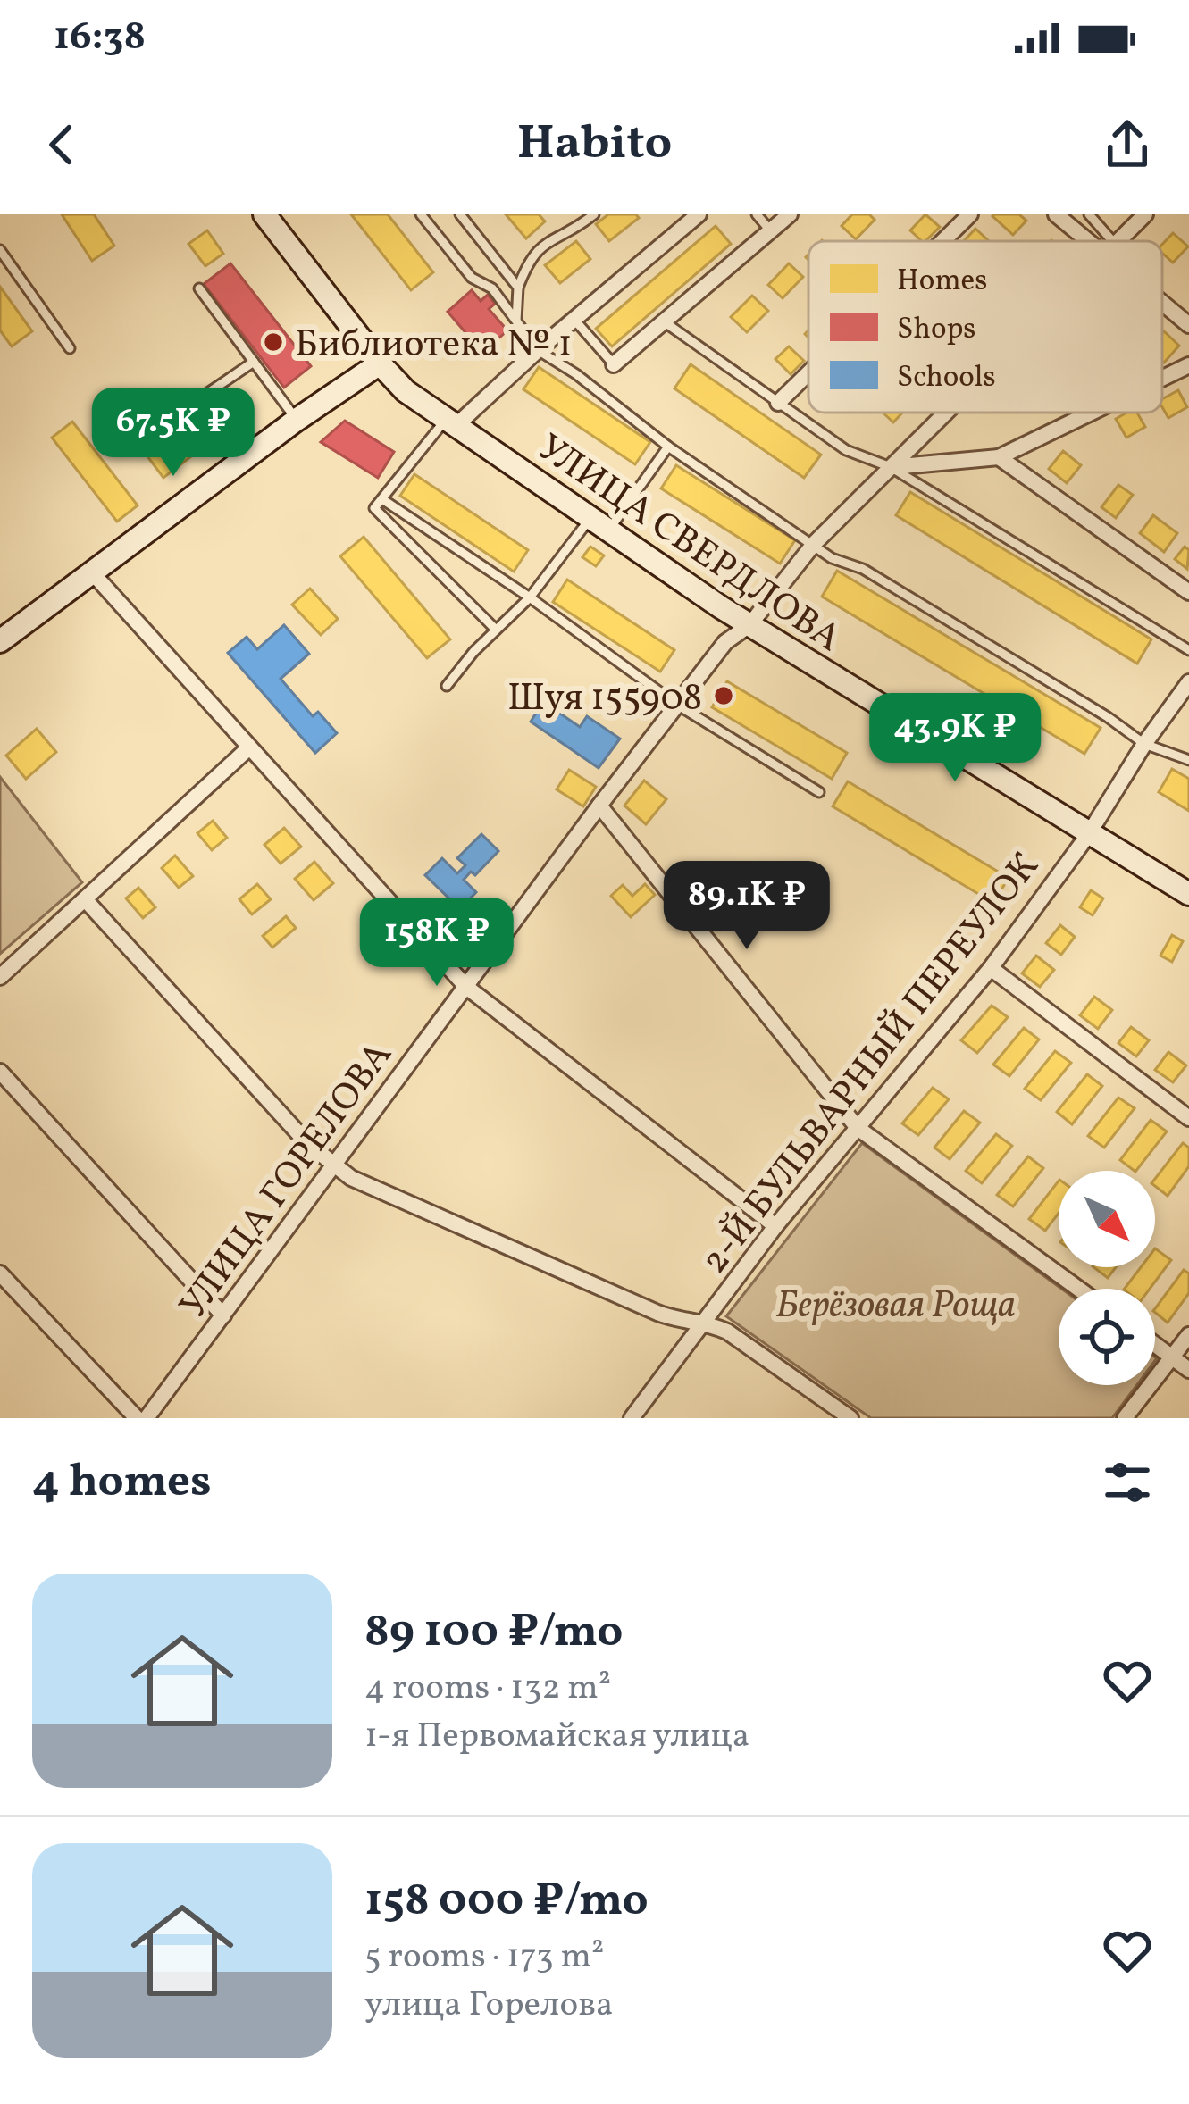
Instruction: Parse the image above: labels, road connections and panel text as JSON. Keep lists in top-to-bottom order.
{
  "streets": {
    "main road": ["УЛИЦА СВЕРДЛОВА"],
    "street": ["2-Й БУЛЬВАРНЫЙ ПЕРЕУЛОК", "УЛИЦА ГОРЕЛОВА"]
  },
  "crossings": [
    ["УЛИЦА СВЕРДЛОВА", "2-Й БУЛЬВАРНЫЙ ПЕРЕУЛОК"],
    ["УЛИЦА СВЕРДЛОВА", "УЛИЦА ГОРЕЛОВА"]
  ],
  "parks": ["Берёзовая Роща"],
  "places": ["Библиотека № 1", "Шуя 155908"],
  "legend": ["Homes", "Shops", "Schools"],
  "north": "bottom right",
  "page": {
    "status": "16:38",
    "header": "Habito",
    "price": [
      "67.5K ₽",
      "43.9K ₽",
      "89.1K ₽",
      "158K ₽"
    ],
    "heading": "4 homes",
    "list": [
      {
        "name": "89 100 ₽/mo",
        "note": "4 rooms · 132 m² · 1-я Первомайская улица"
      },
      {
        "name": "158 000 ₽/mo",
        "note": "5 rooms · 173 m² · улица Горелова"
      }
    ]
  }
}
